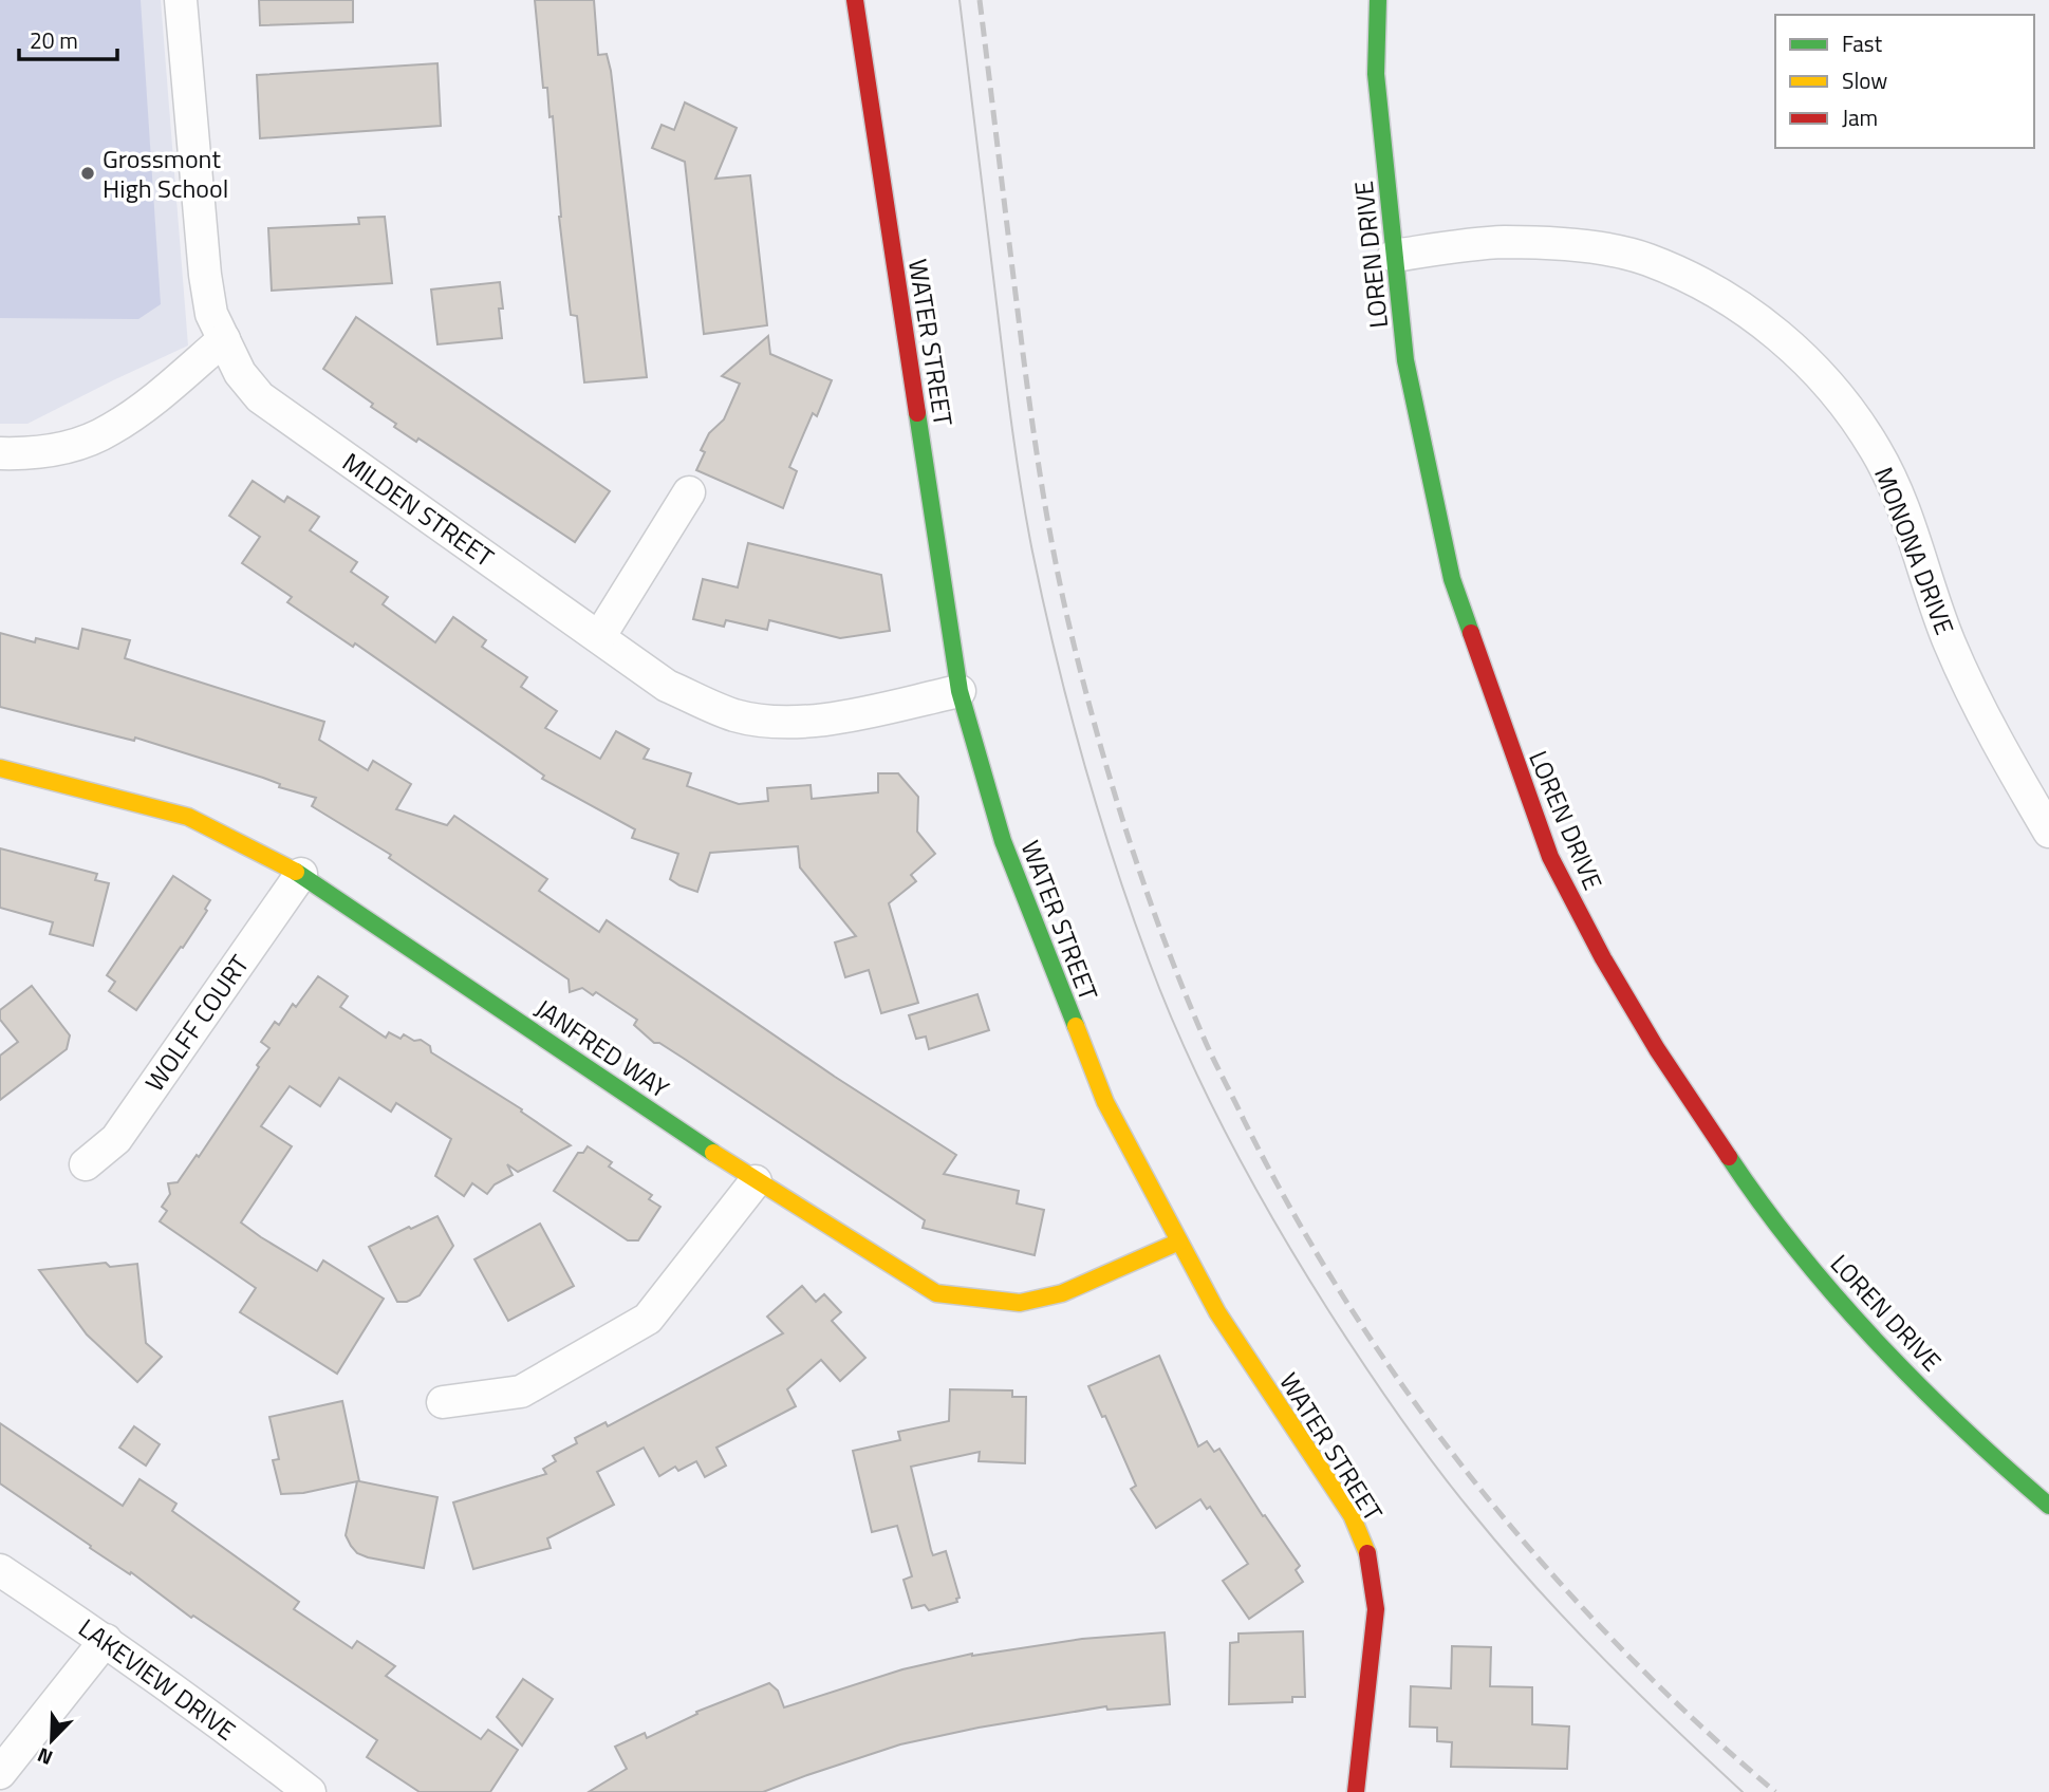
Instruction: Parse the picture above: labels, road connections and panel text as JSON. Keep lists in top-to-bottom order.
{
  "streets": {
    "street": [
      "LOREN DRIVE",
      "WATER STREET",
      "MILDEN STREET",
      "MONONA DRIVE",
      "WOLFF COURT",
      "JANFRED WAY",
      "LAKEVIEW DRIVE"
    ]
  },
  "crossings": [
    ["LOREN DRIVE", "MONONA DRIVE"],
    ["WATER STREET", "MILDEN STREET"],
    ["WATER STREET", "JANFRED WAY"],
    ["WOLFF COURT", "JANFRED WAY"]
  ],
  "places": ["Grossmont High School"],
  "legend": ["Fast", "Slow", "Jam"],
  "scale_bar": "20 m",
  "north": "bottom left"
}
